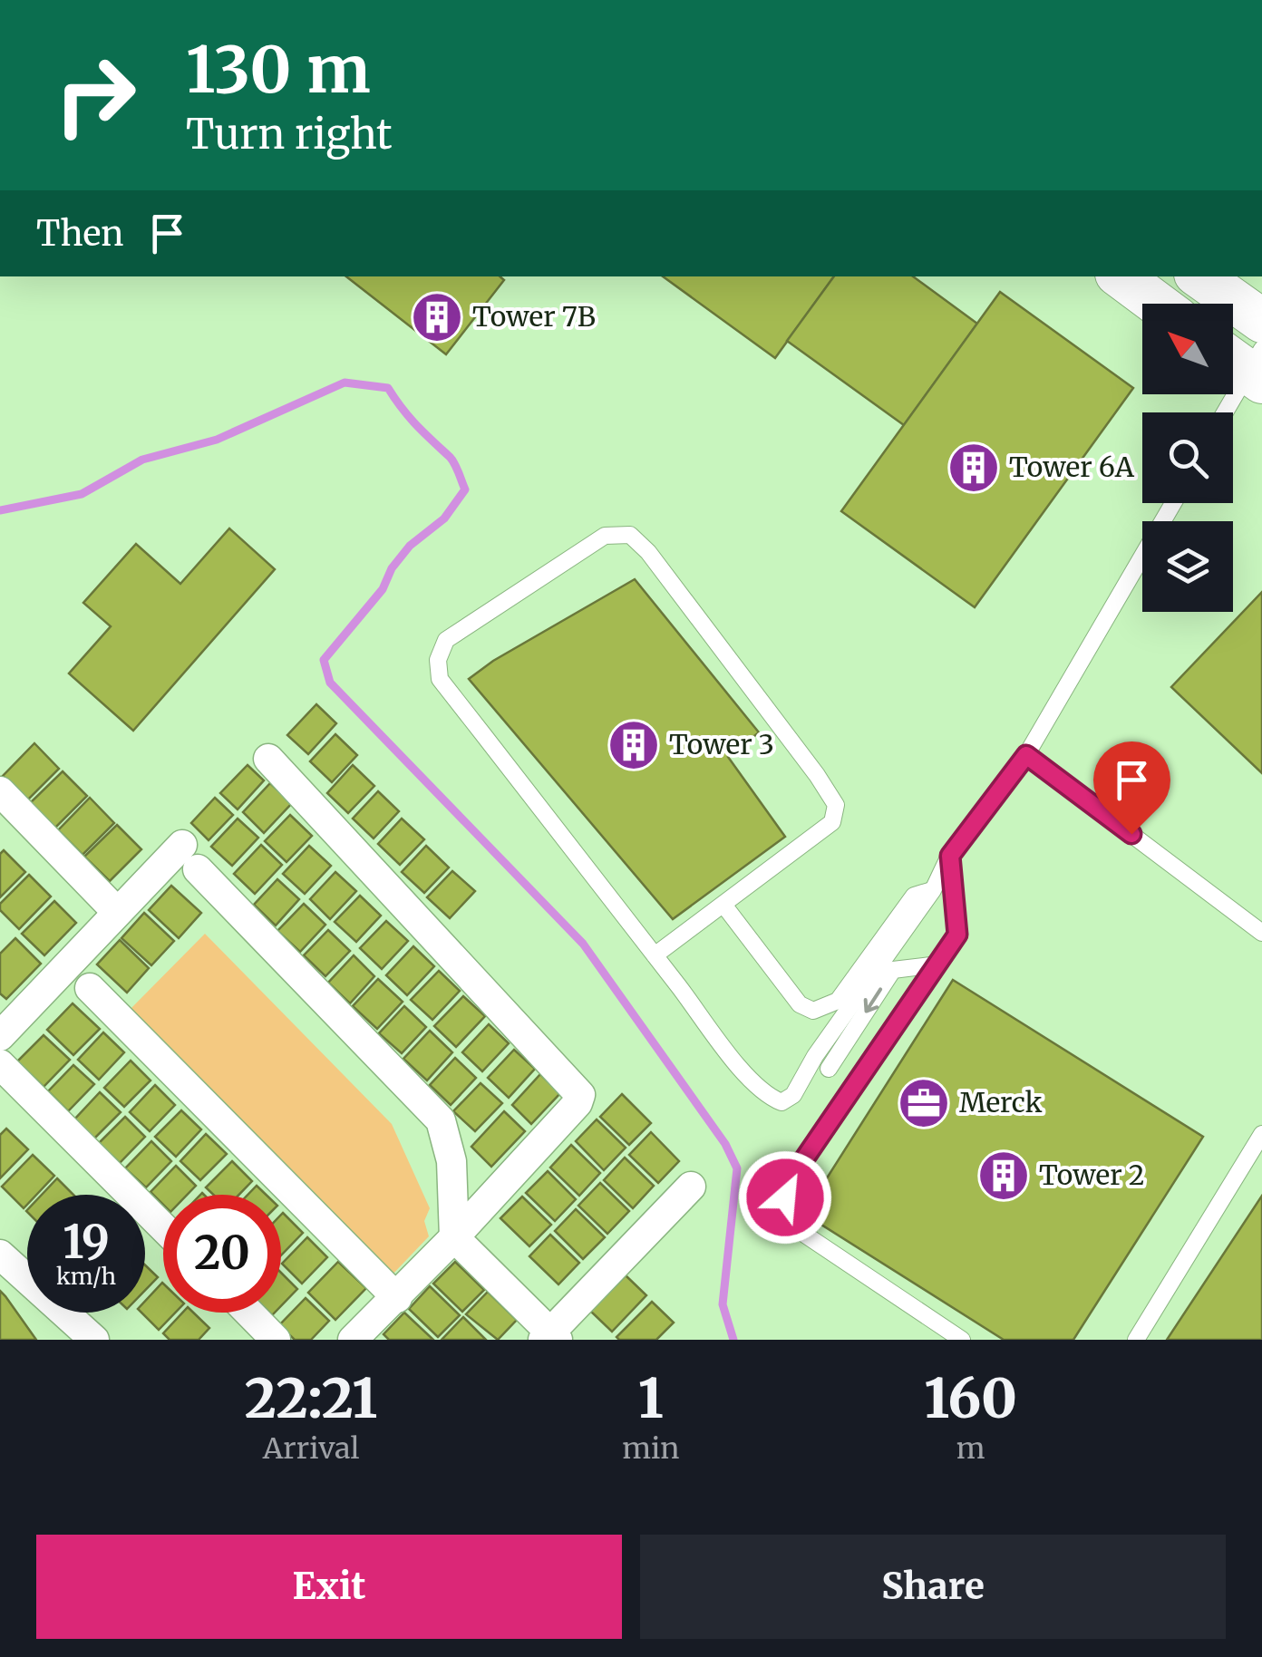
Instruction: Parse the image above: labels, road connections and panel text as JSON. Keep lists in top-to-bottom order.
{
  "places": {
    "building": [
      "Tower 7B",
      "Tower 6A",
      "Tower 3",
      "Tower 2"
    ],
    "office": ["Merck"]
  },
  "north": "top left",
  "page": {
    "turn": ["130 m", "Turn right"],
    "then": "Then",
    "speed": "19 km/h",
    "limit": "20",
    "eta": [
      "22:21",
      "Arrival",
      "1",
      "min",
      "160",
      "m"
    ],
    "buttons": ["Exit", "Share"]
  }
}
